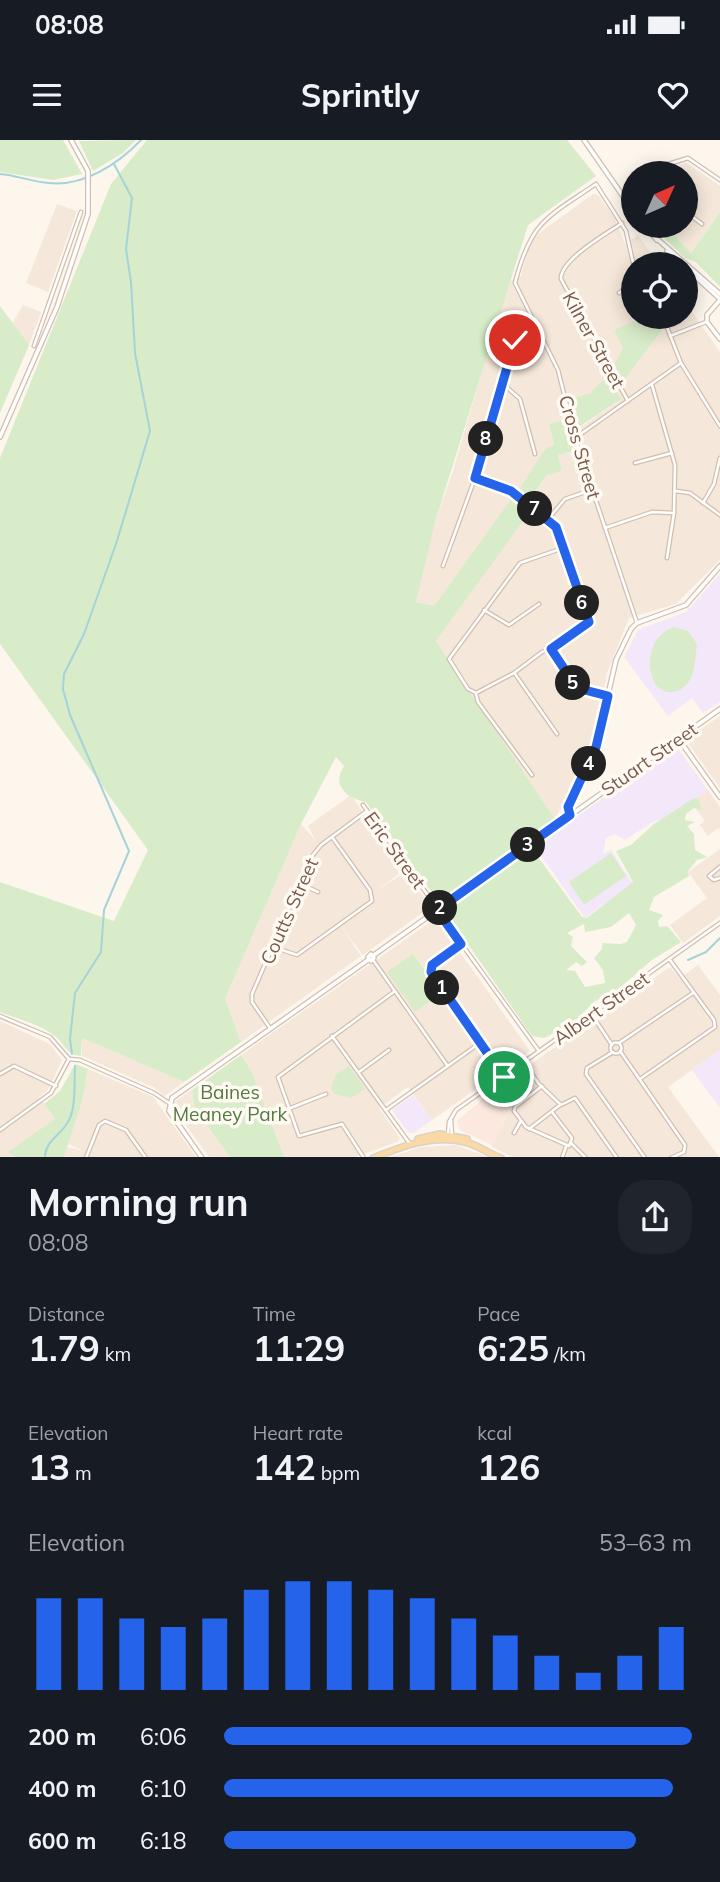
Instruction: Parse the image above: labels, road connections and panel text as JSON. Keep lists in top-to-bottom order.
{
  "streets": {
    "street": [
      "Kilner Street",
      "Cross Street",
      "Stuart Street",
      "Eric Street",
      "Coutts Street",
      "Albert Street"
    ]
  },
  "crossings": [
    ["Stuart Street", "Eric Street"],
    ["Stuart Street", "Coutts Street"],
    ["Eric Street", "Coutts Street"],
    ["Eric Street", "Albert Street"]
  ],
  "parks": ["Baines Meaney Park"],
  "north": "top right",
  "page": {
    "status": "08:08",
    "header": "Sprintly",
    "pins": [
      "8",
      "7",
      "6",
      "5",
      "4",
      "3",
      "2",
      "1"
    ],
    "heading": ["Morning run", "08:08"],
    "stats": [
      ["Distance", "1.79 km"],
      ["Time", "11:29"],
      ["Pace", "6:25 /km"],
      ["Elevation", "13 m"],
      ["Heart rate", "142 bpm"],
      ["kcal", "126"]
    ],
    "chart": ["Elevation", "53–63 m"],
    "list": [
      {
        "name": "200 m",
        "note": "6:06"
      },
      {
        "name": "400 m",
        "note": "6:10"
      },
      {
        "name": "600 m",
        "note": "6:18"
      }
    ]
  }
}
